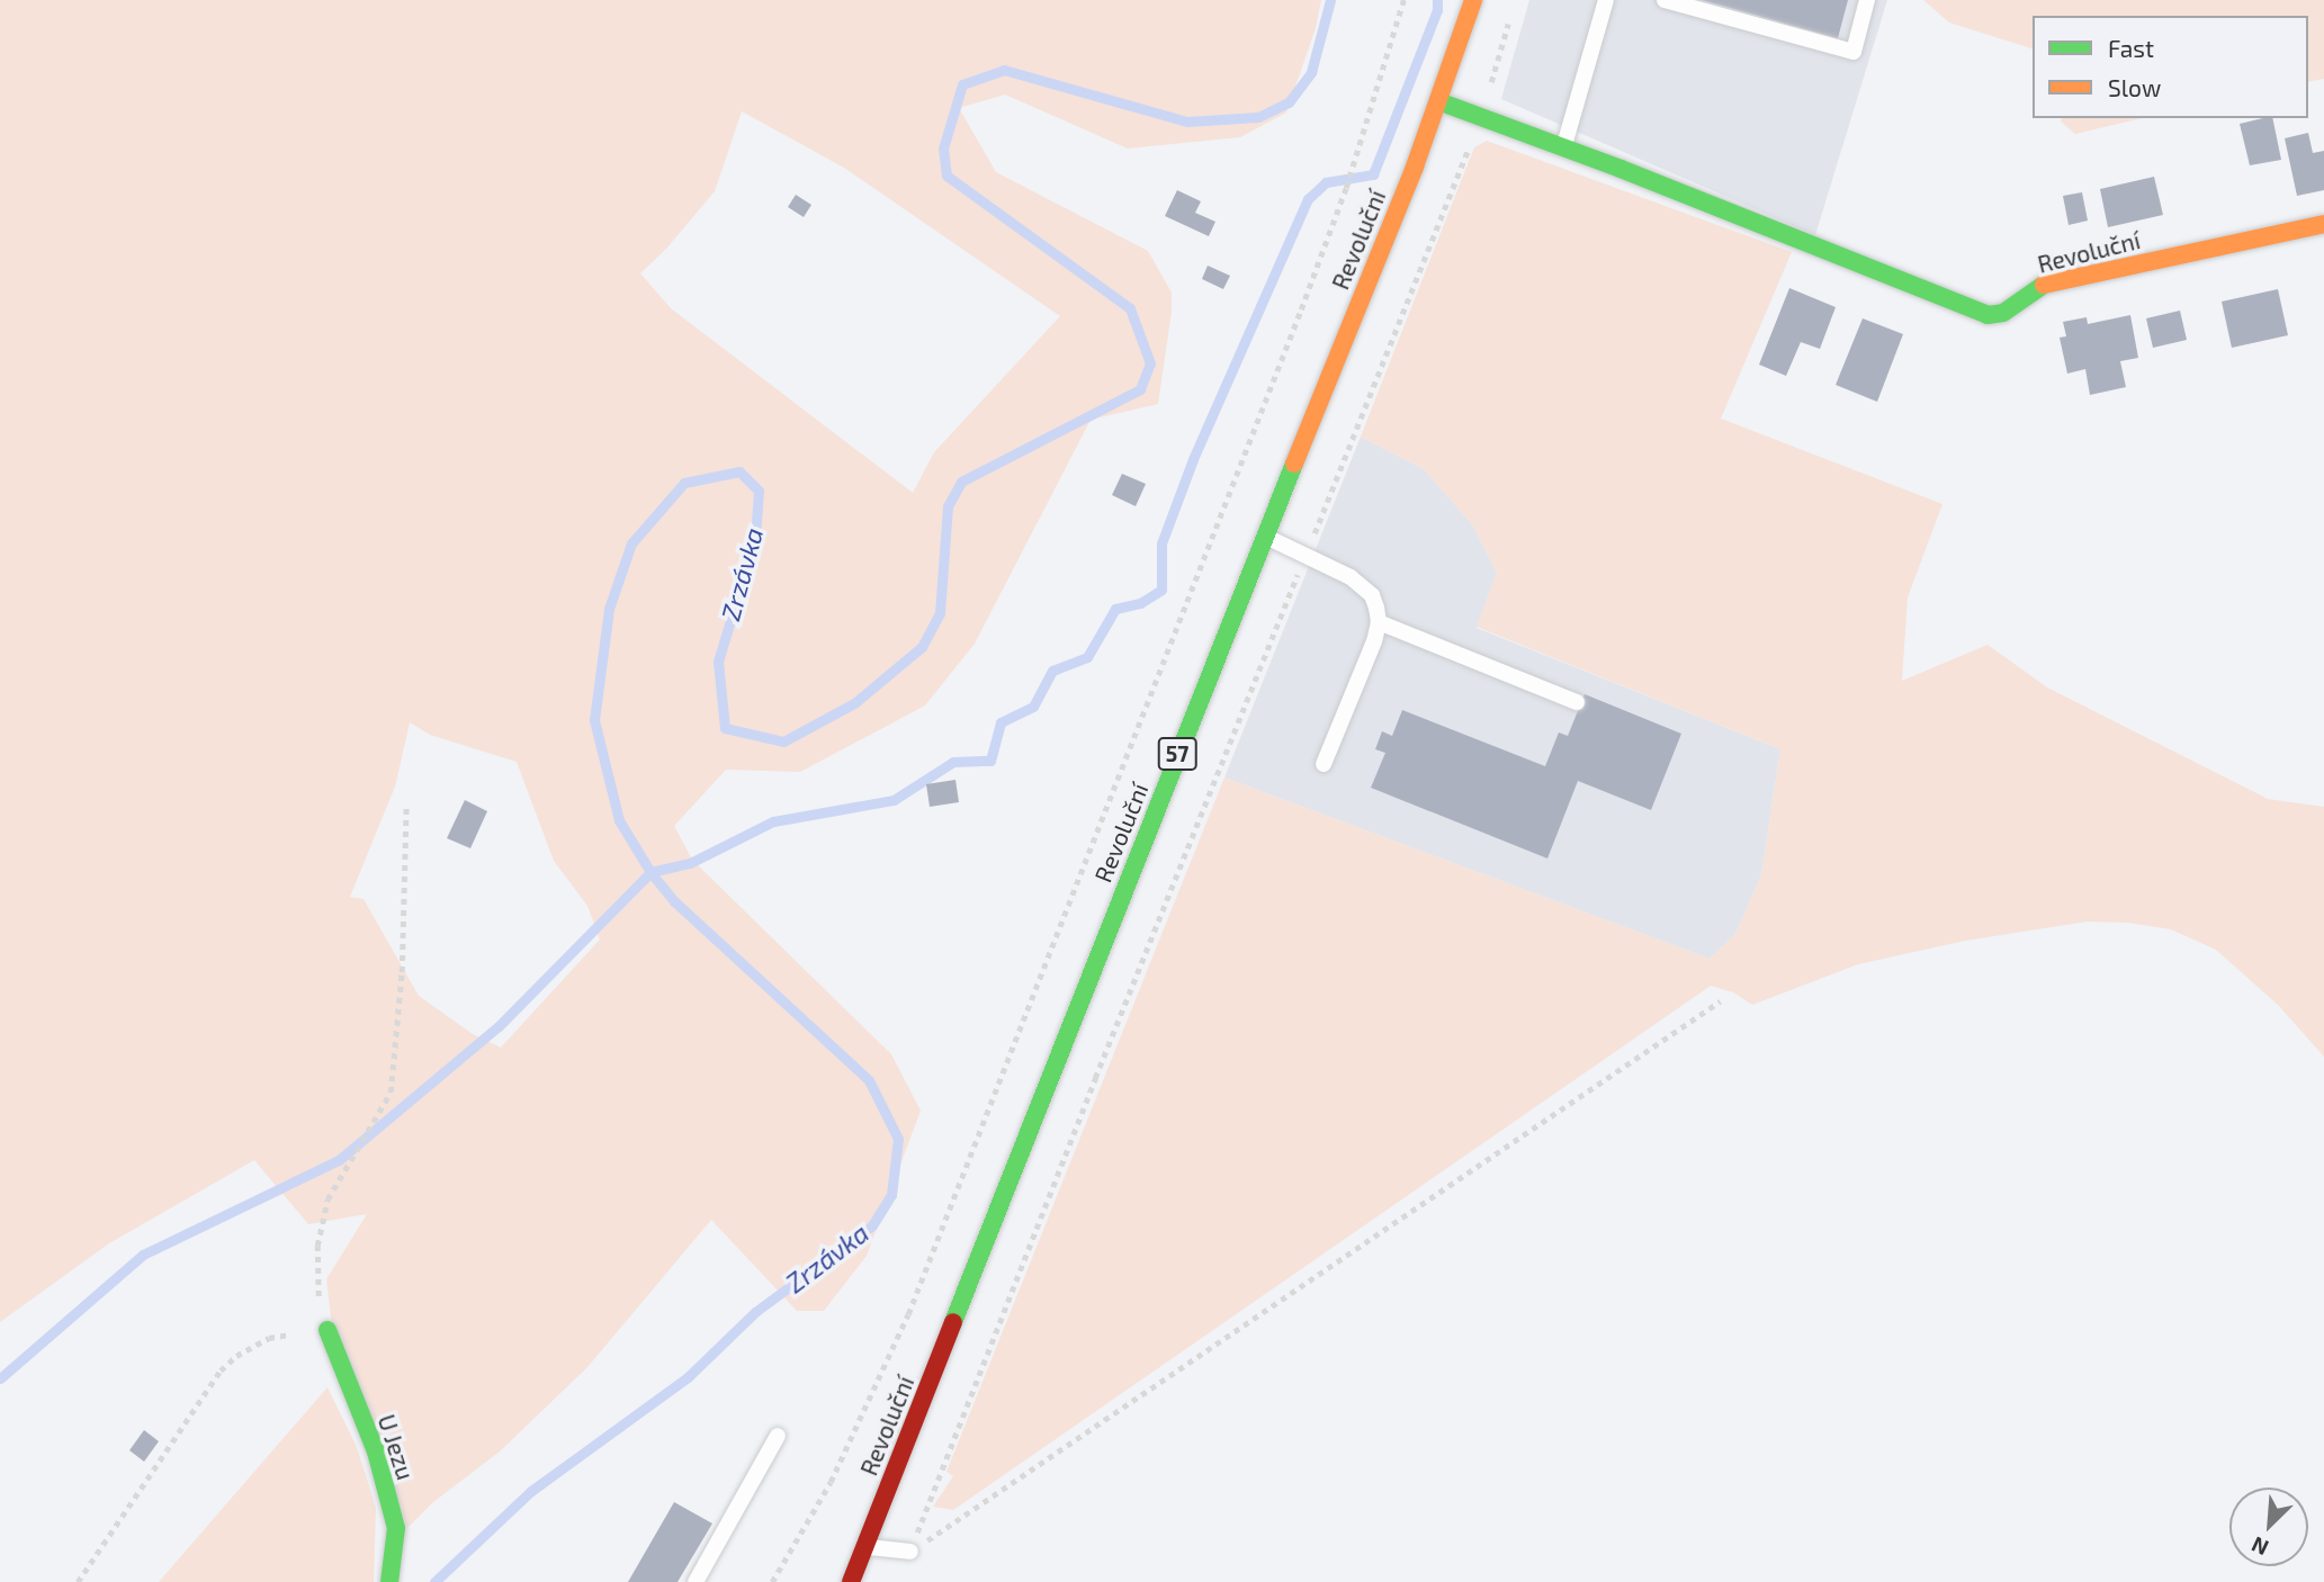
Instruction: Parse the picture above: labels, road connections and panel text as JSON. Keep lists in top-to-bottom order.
{
  "streets": {
    "main road": ["Revoluční", "57", "U Jezu"]
  },
  "water": ["Zrzávka"],
  "legend": ["Fast", "Slow"],
  "north": "bottom left"
}
